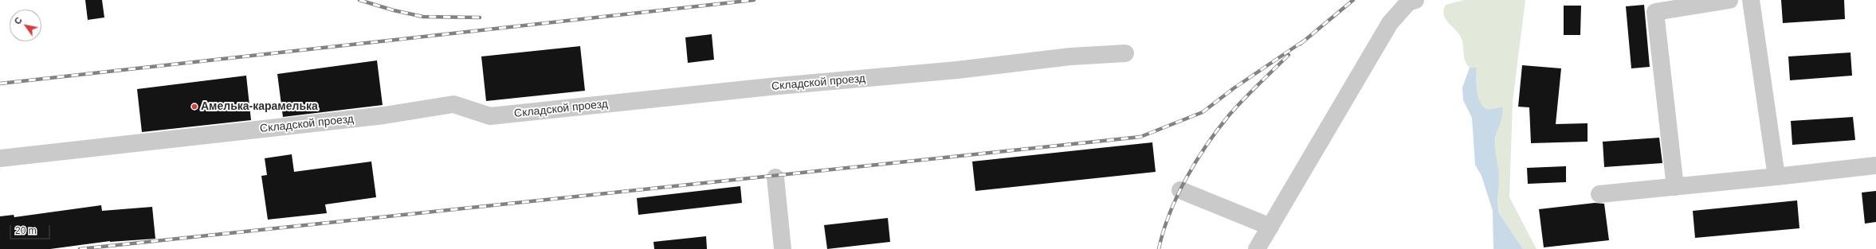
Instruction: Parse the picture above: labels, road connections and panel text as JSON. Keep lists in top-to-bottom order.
{
  "streets": {
    "street": ["Складской проезд"]
  },
  "places": ["Амелька-карамелька"],
  "scale_bar": "20 m",
  "north": "top left"
}
